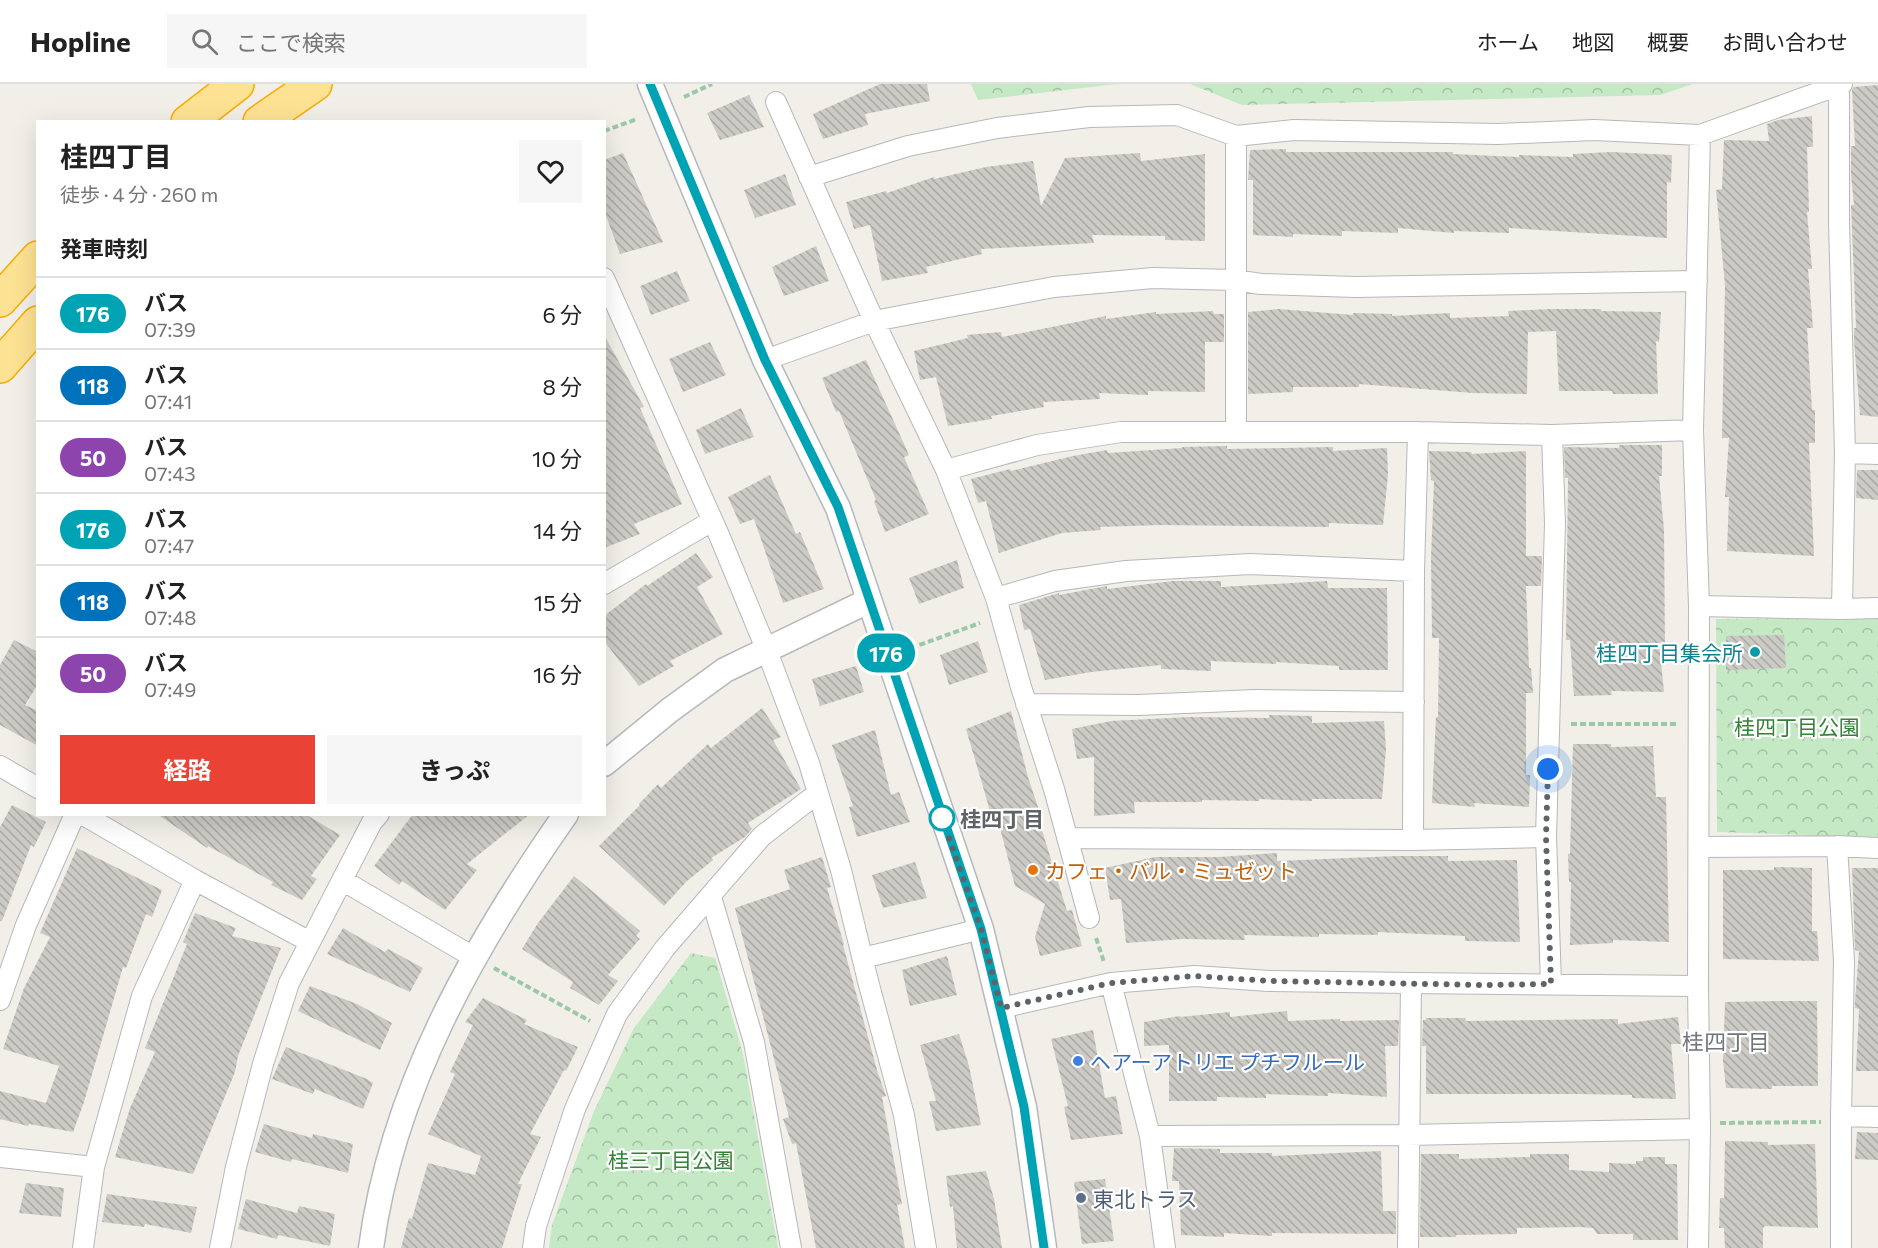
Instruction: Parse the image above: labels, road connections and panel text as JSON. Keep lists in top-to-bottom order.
{
  "districts": ["桂四丁目"],
  "parks": ["桂四丁目公園", "桂三丁目公園"],
  "places": [
    "桂四丁目集会所",
    "桂四丁目",
    "カフェ・バル・ミュゼット",
    "ヘアーアトリエ プチフルール",
    "東北トラス"
  ],
  "lines": ["bus line 176"],
  "page": {
    "header": "Hopline",
    "search": "ここで検索",
    "nav": [
      "ホーム",
      "地図",
      "概要",
      "お問い合わせ"
    ],
    "on_map": "176",
    "heading": [
      ["桂四丁目", "徒歩 · 4 分 · 260 m"],
      "発車時刻"
    ],
    "list": [
      {
        "mark": "176",
        "name": "バス",
        "note": "07:39",
        "value": "6 分"
      },
      {
        "mark": "118",
        "name": "バス",
        "note": "07:41",
        "value": "8 分"
      },
      {
        "mark": "50",
        "name": "バス",
        "note": "07:43",
        "value": "10 分"
      },
      {
        "mark": "176",
        "name": "バス",
        "note": "07:47",
        "value": "14 分"
      },
      {
        "mark": "118",
        "name": "バス",
        "note": "07:48",
        "value": "15 分"
      },
      {
        "mark": "50",
        "name": "バス",
        "note": "07:49",
        "value": "16 分"
      }
    ],
    "buttons": ["経路", "きっぷ"]
  }
}
